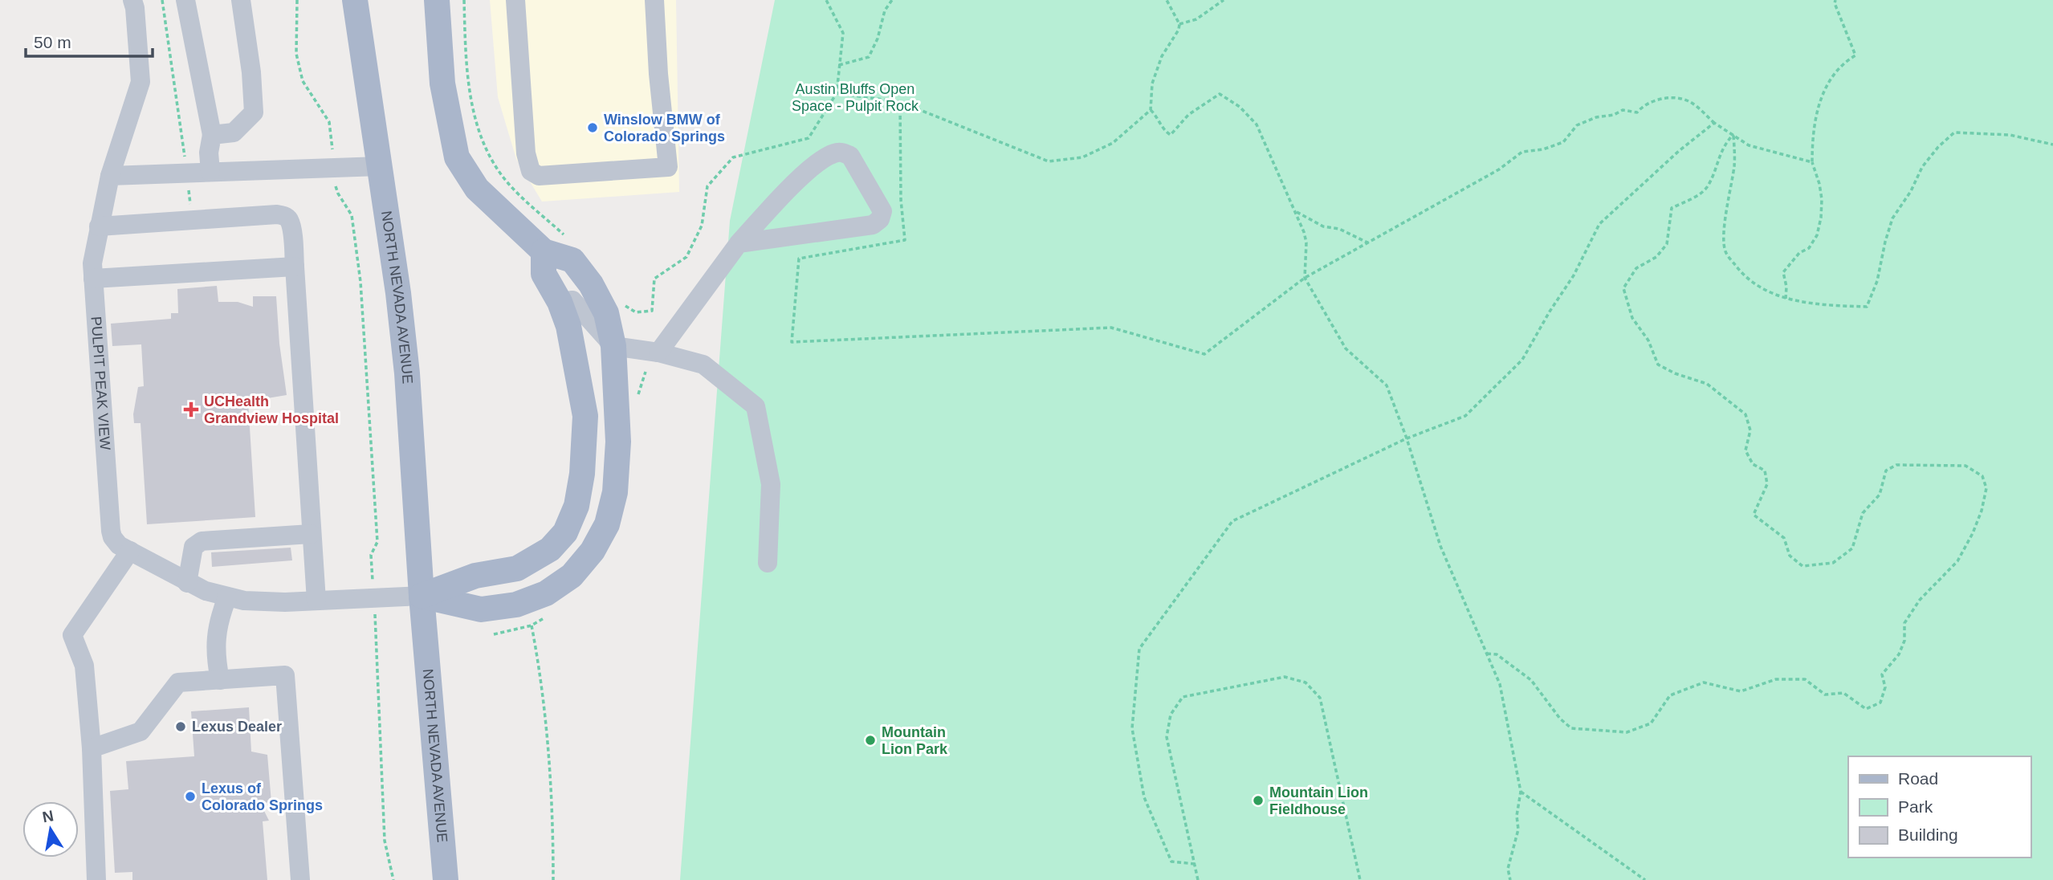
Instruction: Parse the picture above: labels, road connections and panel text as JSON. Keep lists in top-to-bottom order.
{
  "streets": {
    "main road": ["NORTH NEVADA AVENUE"],
    "street": ["PULPIT PEAK VIEW"]
  },
  "crossings": [
    ["NORTH NEVADA AVENUE", "PULPIT PEAK VIEW"]
  ],
  "parks": ["Austin Bluffs Open Space - Pulpit Rock"],
  "places": {
    "other": [
      "Winslow BMW of Colorado Springs",
      "Lexus Dealer",
      "Mountain Lion Park",
      "Lexus of Colorado Springs",
      "Mountain Lion Fieldhouse"
    ],
    "health": ["UCHealth Grandview Hospital"]
  },
  "legend": ["Road", "Park", "Building"],
  "scale_bar": "50 m",
  "north": "top"
}
